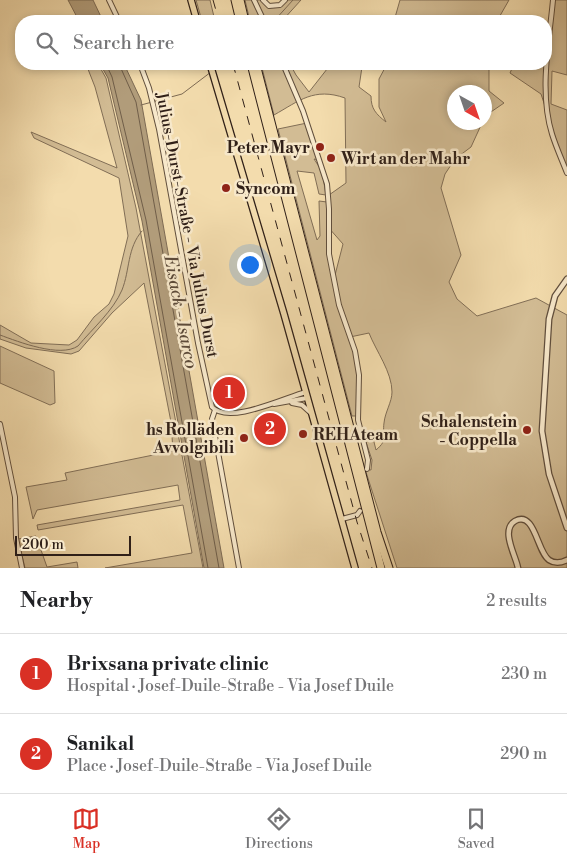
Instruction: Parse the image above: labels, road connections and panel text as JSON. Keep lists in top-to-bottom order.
{
  "streets": {
    "street": ["Julius-Durst-Straße - Via Julius Durst"]
  },
  "water": ["Eisack - Isarco"],
  "places": [
    "Peter Mayr",
    "Wirt an der Mahr",
    "Syncom",
    "Schalenstein - Coppella",
    "REHAteam",
    "hs Rolläden Avvolgibili"
  ],
  "scale_bar": "200 m",
  "north": "bottom right",
  "page": {
    "search": "Search here",
    "pins": ["1", "2"],
    "scale": "200 m",
    "heading": ["Nearby", "2 results"],
    "list": [
      {
        "mark": "1",
        "name": "Brixsana private clinic",
        "note": "Hospital · Josef-Duile-Straße - Via Josef Duile",
        "value": "230 m"
      },
      {
        "mark": "2",
        "name": "Sanikal",
        "note": "Place · Josef-Duile-Straße - Via Josef Duile",
        "value": "290 m"
      }
    ],
    "nav": ["Map", "Directions", "Saved"]
  }
}
